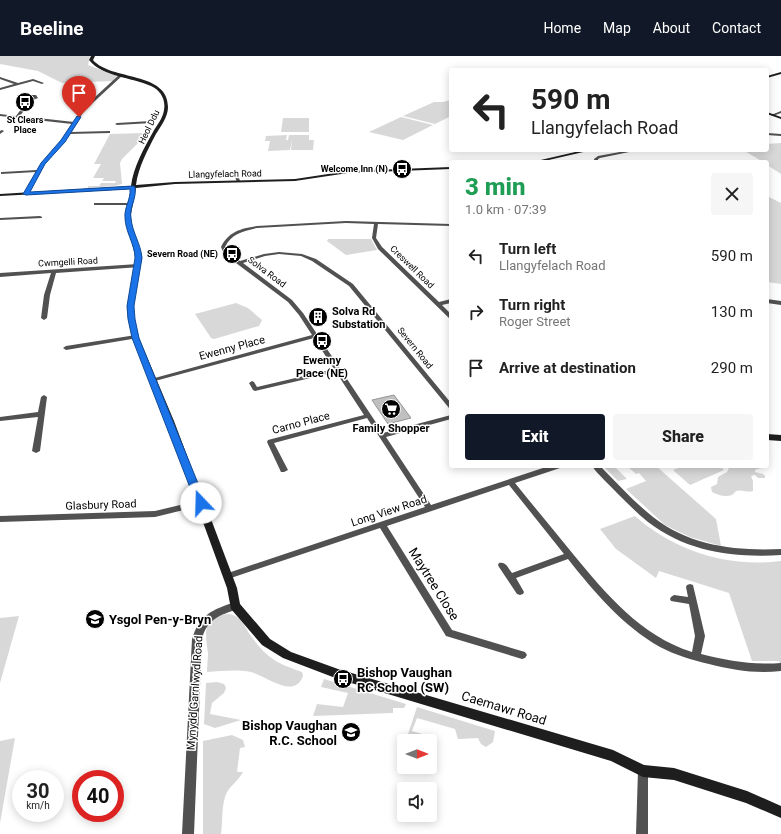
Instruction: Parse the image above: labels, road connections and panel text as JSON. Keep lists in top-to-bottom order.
{
  "streets": {
    "street": [
      "Heol Ddu",
      "Llangyfelach Road",
      "Cwmgelli Road",
      "Creswell Road",
      "Solva Road",
      "Ewenny Place",
      "Severn Road",
      "Carno Place",
      "Glasbury Road",
      "Long View Road",
      "Maytree Close",
      "Mynydd Garnlwyd Road",
      "Caemawr Road"
    ]
  },
  "crossings": [
    ["Heol Ddu", "Llangyfelach Road"],
    ["Creswell Road", "Solva Road"],
    ["Solva Road", "Ewenny Place"],
    ["Solva Road", "Severn Road"],
    ["Solva Road", "Carno Place"],
    ["Solva Road", "Long View Road"],
    ["Long View Road", "Maytree Close"],
    ["Mynydd Garnlwyd Road", "Caemawr Road"]
  ],
  "places": {
    "bus stop": [
      "St Clears Place",
      "Welcome Inn (N)",
      "Severn Road (NE)",
      "Ewenny Place (NE)",
      "Bishop Vaughan RC School (SW)"
    ],
    "building": ["Solva Rd Substation"],
    "supermarket": ["Family Shopper"],
    "school or university": ["Ysgol Pen-y-Bryn", "Bishop Vaughan R.C. School"]
  },
  "north": "right",
  "page": {
    "header": "Beeline",
    "nav": [
      "Home",
      "Map",
      "About",
      "Contact"
    ],
    "turn": ["590 m", "Llangyfelach Road"],
    "heading": ["3 min", "1.0 km · 07:39"],
    "list": [
      {
        "name": "Turn left",
        "note": "Llangyfelach Road",
        "value": "590 m"
      },
      {
        "name": "Turn right",
        "note": "Roger Street",
        "value": "130 m"
      },
      {
        "name": "Arrive at destination",
        "value": "290 m"
      }
    ],
    "buttons": ["Exit", "Share"],
    "speed": "30 km/h",
    "limit": "40"
  }
}
